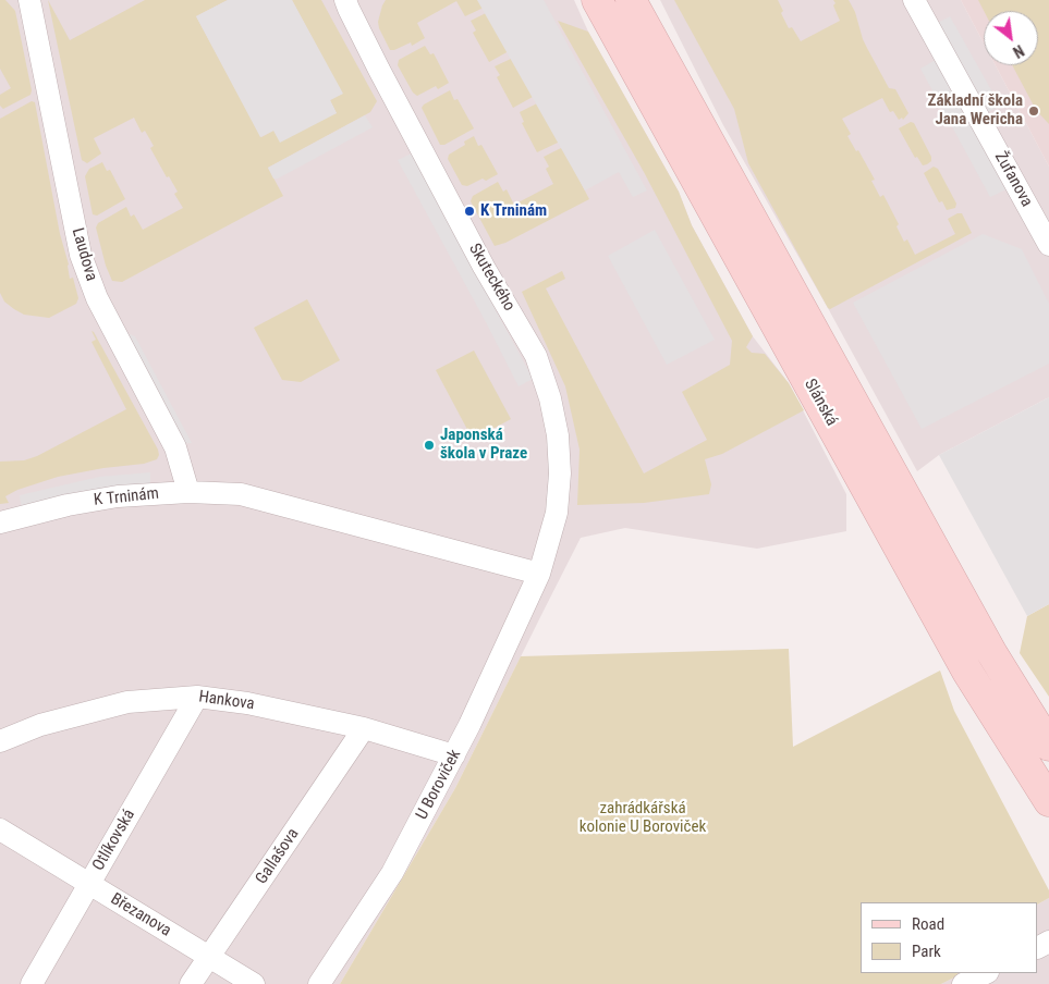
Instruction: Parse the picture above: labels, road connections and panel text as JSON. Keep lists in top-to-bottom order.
{
  "streets": {
    "main road": ["Slánská"],
    "street": [
      "Žufanova",
      "Laudova",
      "Skuteckého",
      "K Trninám",
      "Hankova",
      "U Boroviček",
      "Otlíkovská",
      "Gallašova",
      "Březanova"
    ]
  },
  "crossings": [
    ["Laudova", "K Trninám"],
    ["Skuteckého", "K Trninám"],
    ["Skuteckého", "U Boroviček"],
    ["K Trninám", "U Boroviček"],
    ["Hankova", "U Boroviček"],
    ["Hankova", "Otlíkovská"],
    ["Hankova", "Gallašova"],
    ["Otlíkovská", "Březanova"],
    ["Gallašova", "Březanova"]
  ],
  "parks": ["zahrádkářská kolonie U Boroviček"],
  "places": ["Základní škola Jana Wericha", "K Trninám", "Japonská škola v Praze"],
  "legend": ["Road", "Park"],
  "north": "bottom right"
}
